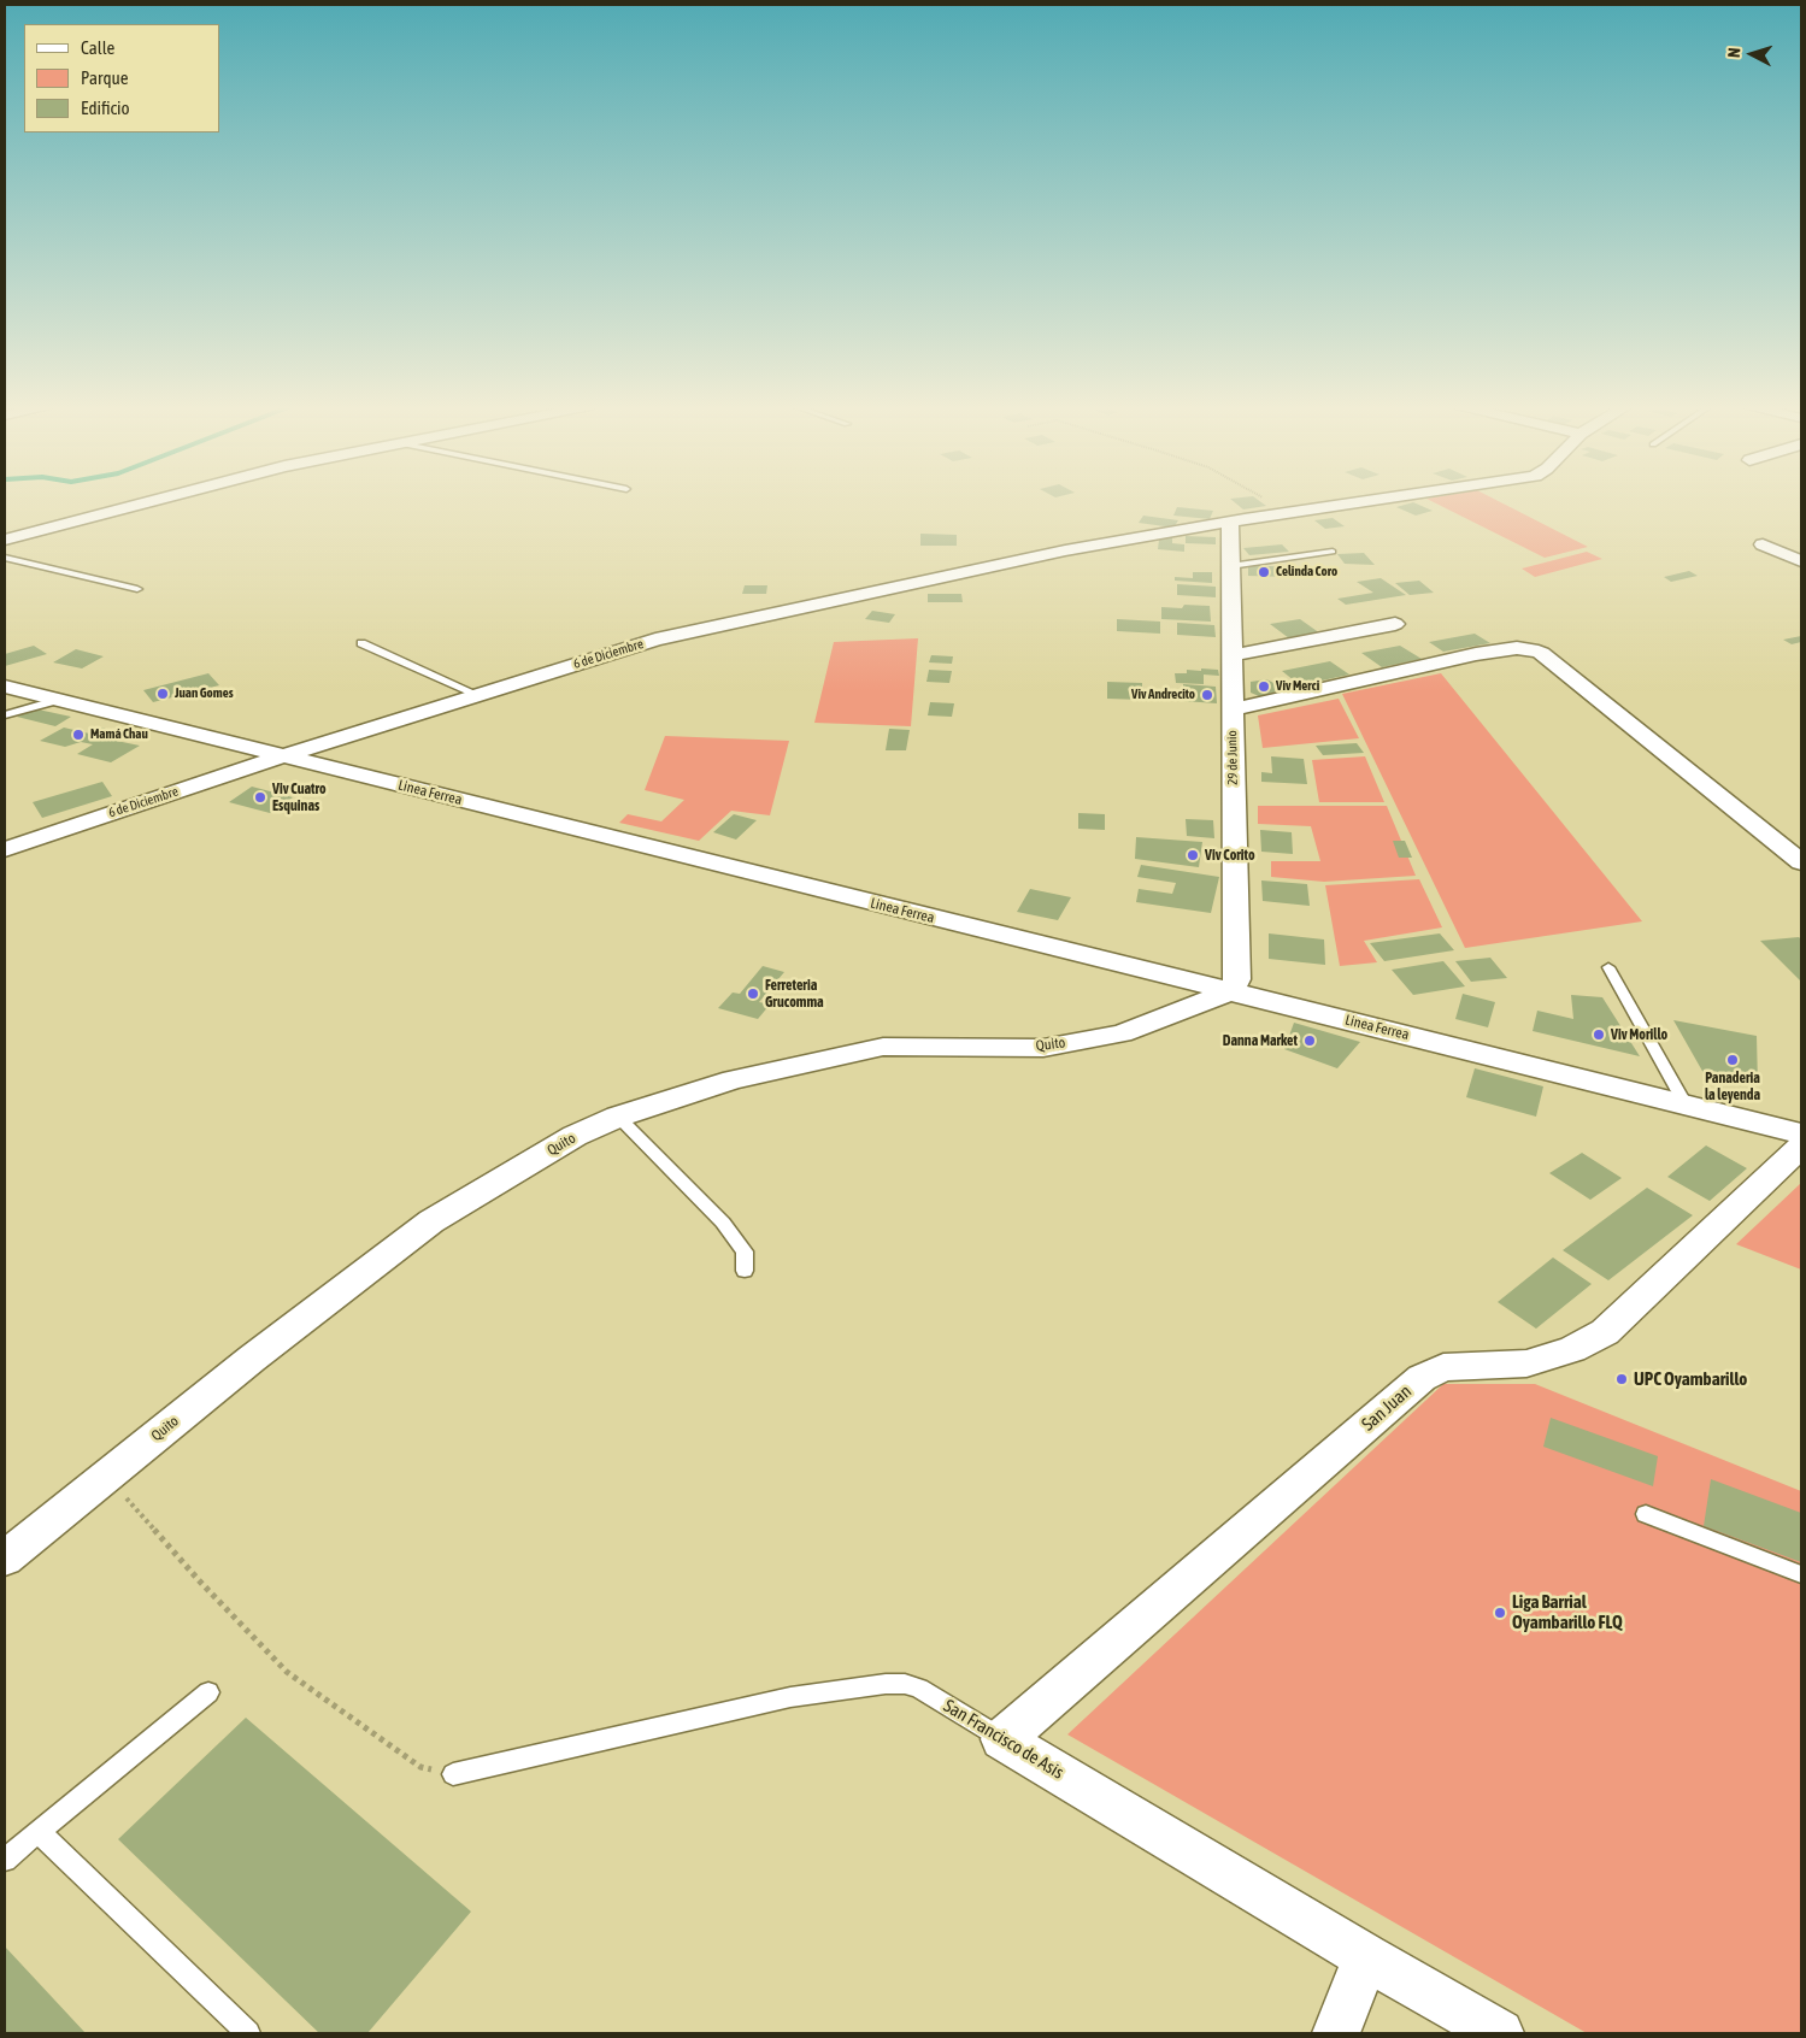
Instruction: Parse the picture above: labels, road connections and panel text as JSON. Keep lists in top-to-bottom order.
{
  "streets": {
    "street": [
      "6 de Diciembre",
      "29 de Junio",
      "Linea Ferrea",
      "Quito",
      "San Juan",
      "San Francisco de Asis"
    ]
  },
  "crossings": [
    ["6 de Diciembre", "29 de Junio"],
    ["6 de Diciembre", "Linea Ferrea"],
    ["29 de Junio", "Linea Ferrea"],
    ["29 de Junio", "Quito"],
    ["Linea Ferrea", "Quito"],
    ["San Juan", "San Francisco de Asis"]
  ],
  "places": [
    "Celinda Coro",
    "Viv Merci",
    "Juan Gomes",
    "Viv Andrecito",
    "Mamá Chau",
    "Viv Cuatro Esquinas",
    "Viv Corito",
    "Ferreteria Grucomma",
    "Viv Morillo",
    "Danna Market",
    "Panaderia la leyenda",
    "UPC Oyambarillo",
    "Liga Barrial Oyambarillo FLQ"
  ],
  "legend": ["Calle", "Parque", "Edificio"],
  "north": "left"
}
